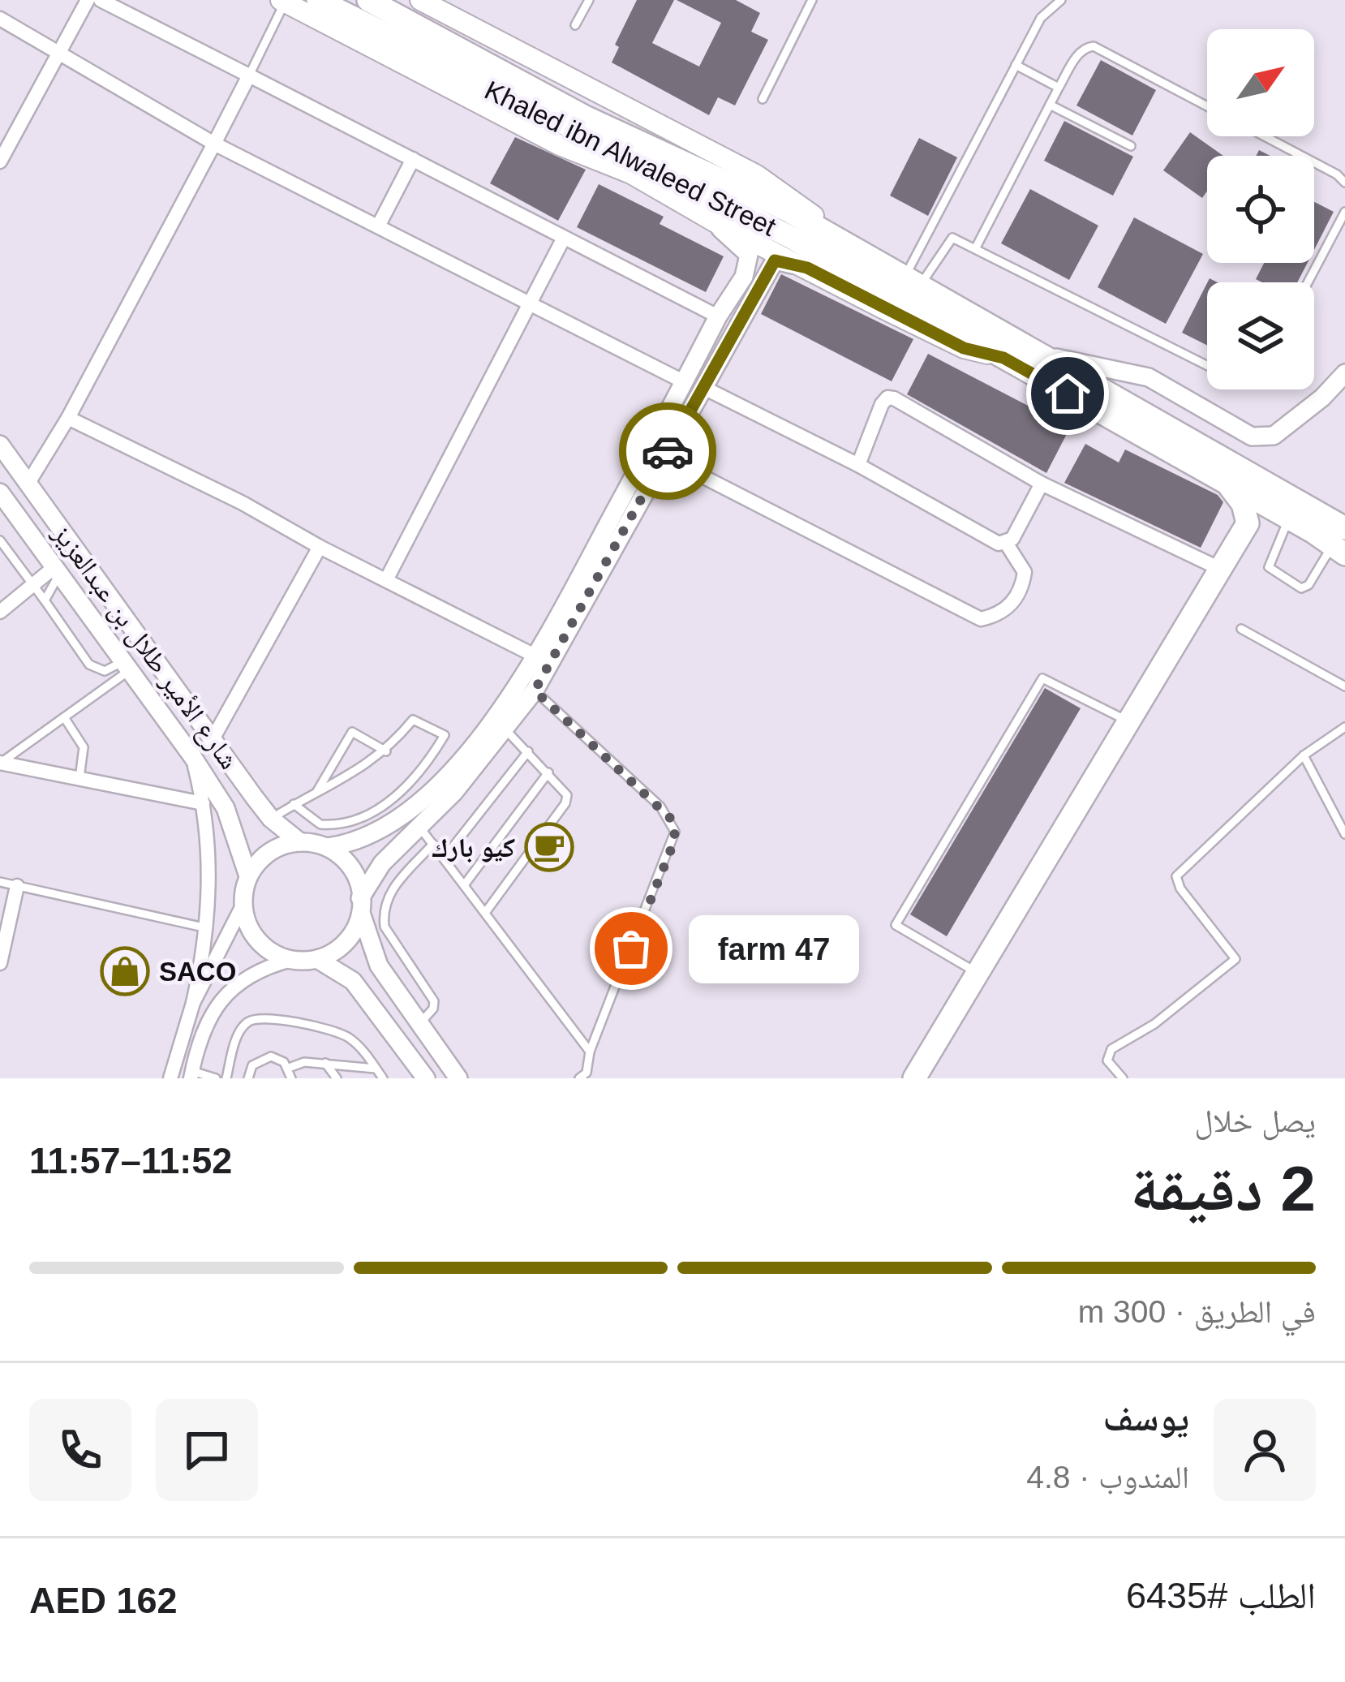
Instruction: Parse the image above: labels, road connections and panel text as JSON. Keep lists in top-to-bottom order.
{
  "streets": {
    "main road": ["Khaled ibn Alwaleed Street"],
    "street": ["شارع الأمير طلال بن عبدالعزيز"]
  },
  "places": {
    "cafe": ["كيو بارك"],
    "other": ["farm 47"],
    "shop": ["SACO"]
  },
  "north": "top right",
  "page": {
    "bubble": "farm 47",
    "heading": ["2 دقيقة", "يصل خلال", "11:52–11:57"],
    "panel": [
      "يوسف",
      "المندوب · 4.8",
      "الطلب #6435",
      "AED 162"
    ],
    "bar": "في الطريق · 300 m"
  }
}
